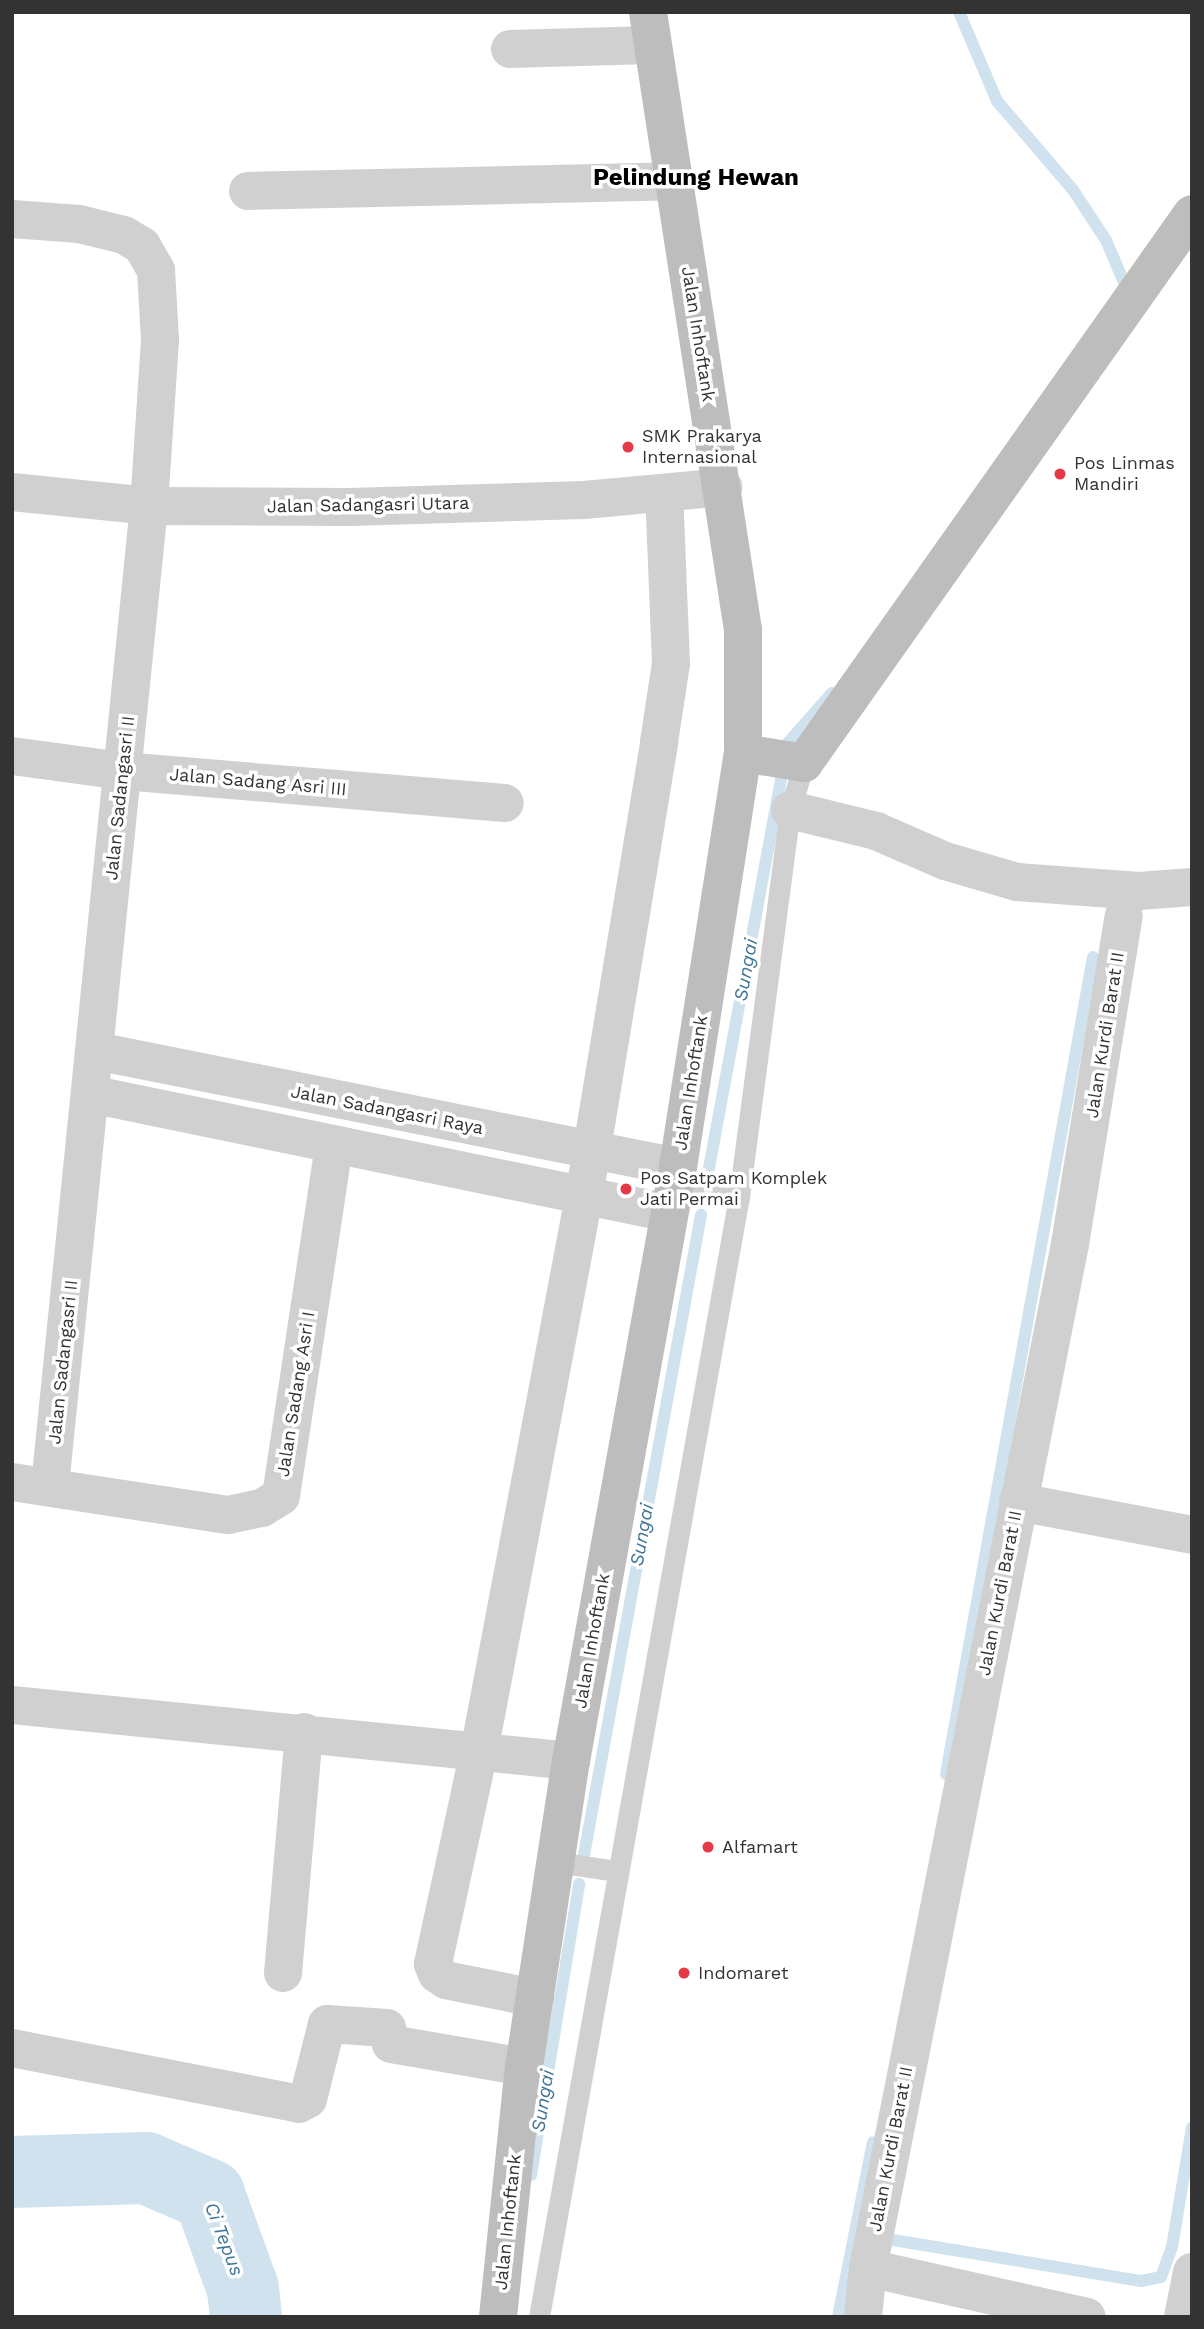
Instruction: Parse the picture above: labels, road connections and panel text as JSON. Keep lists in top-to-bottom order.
{
  "streets": {
    "main road": ["Jalan Inhoftank"],
    "street": [
      "Jalan Sadangasri Utara",
      "Jalan Sadang Asri III",
      "Jalan Sadangasri II",
      "Jalan Kurdi Barat II",
      "Jalan Sadangasri Raya",
      "Jalan Sadang Asri I"
    ]
  },
  "crossings": [
    ["Jalan Inhoftank", "Jalan Sadangasri Utara"],
    ["Jalan Inhoftank", "Jalan Sadangasri Raya"],
    ["Jalan Sadangasri Utara", "Jalan Sadangasri II"],
    ["Jalan Sadang Asri III", "Jalan Sadangasri II"],
    ["Jalan Sadangasri II", "Jalan Sadangasri Raya"],
    ["Jalan Sadangasri II", "Jalan Sadang Asri I"],
    ["Jalan Sadangasri Raya", "Jalan Sadang Asri I"]
  ],
  "districts": ["Pelindung Hewan"],
  "water": ["Sungai", "Ci Tepus"],
  "places": [
    "SMK Prakarya Internasional",
    "Pos Linmas Mandiri",
    "Pos Satpam Komplek Jati Permai",
    "Alfamart",
    "Indomaret"
  ]
}
